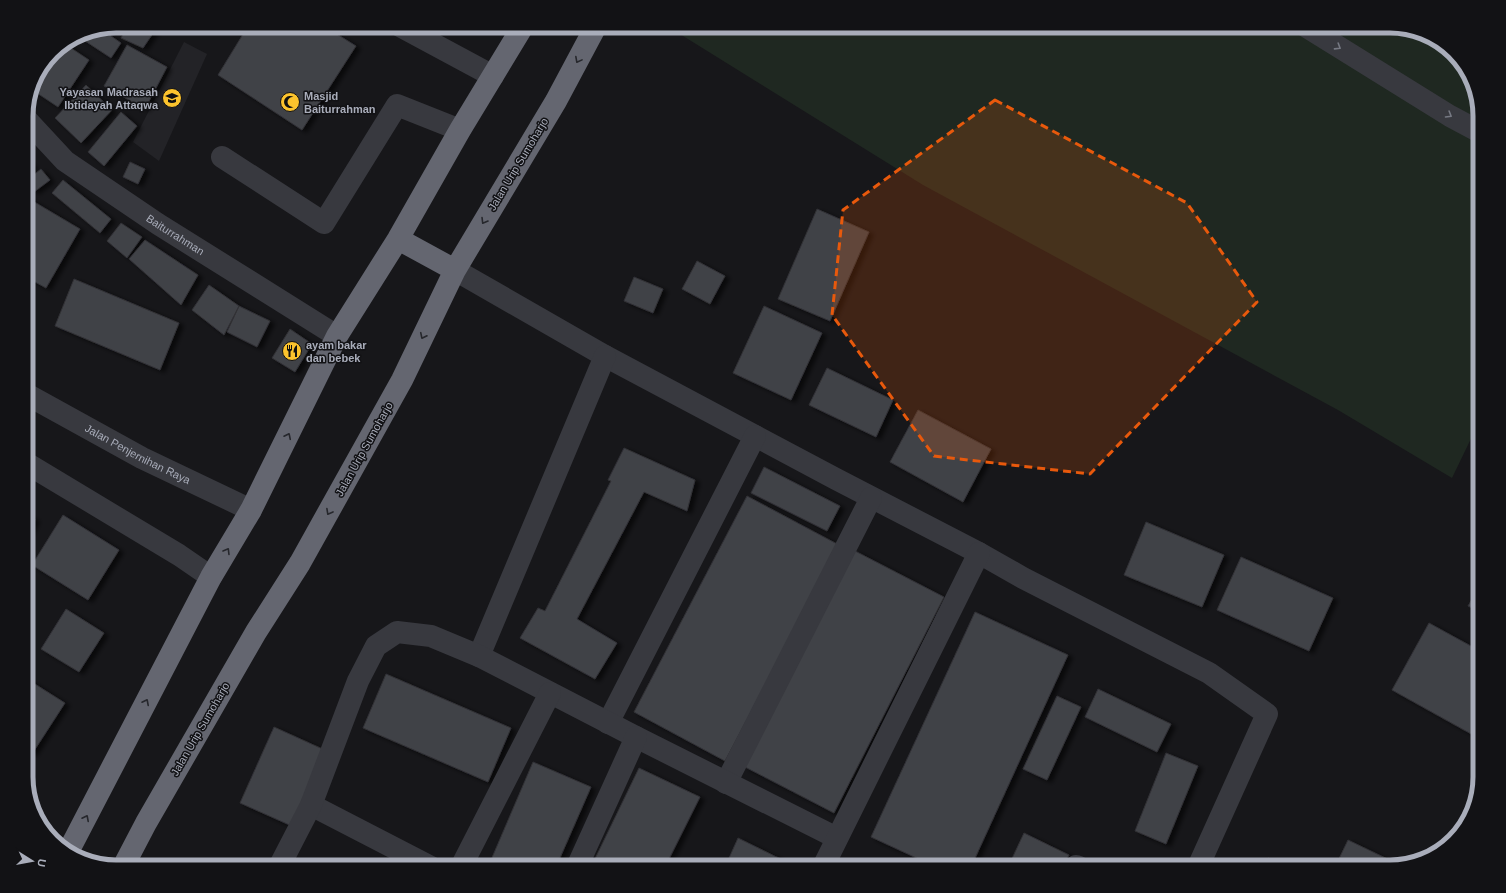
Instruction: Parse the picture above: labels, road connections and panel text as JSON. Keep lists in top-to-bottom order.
{
  "streets": {
    "highway": ["Jalan Urip Sumoharjo"],
    "street": ["Baiturrahman", "Jalan Penjernihan Raya"]
  },
  "places": {
    "school or university": ["Yayasan Madrasah Ibtidayah Attaqwa"],
    "mosque": ["Masjid Baiturrahman"],
    "restaurant": ["ayam bakar dan bebek"]
  },
  "north": "right"
}
